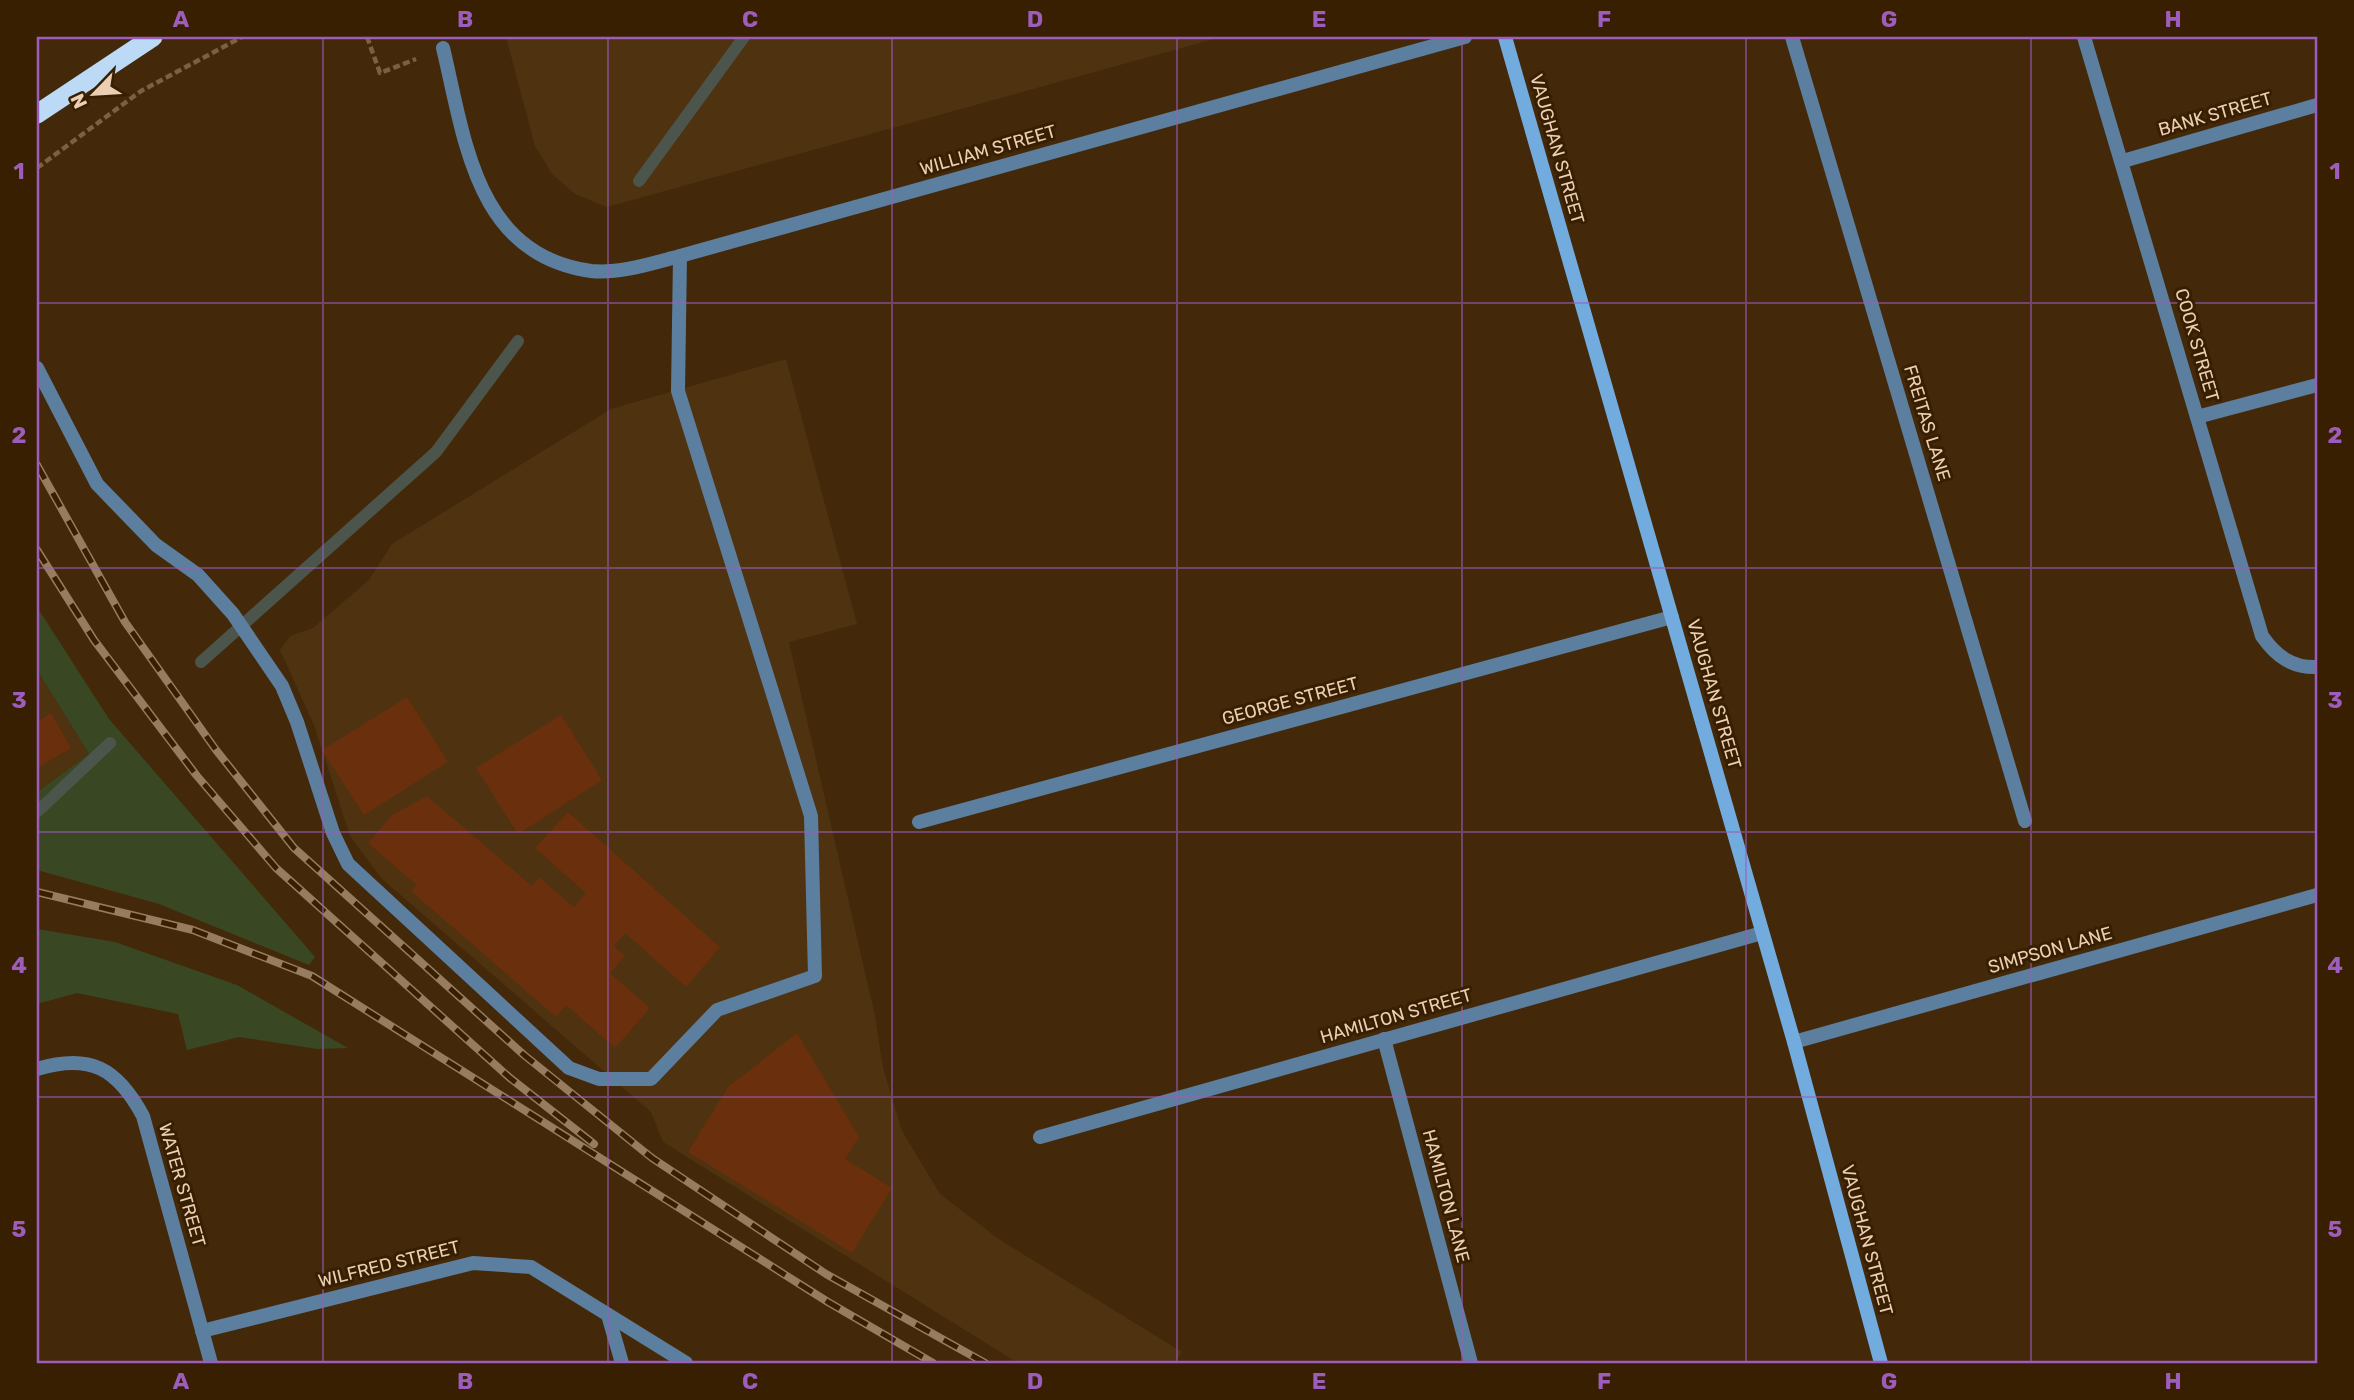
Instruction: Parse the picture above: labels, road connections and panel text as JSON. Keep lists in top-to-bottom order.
{
  "streets": {
    "main road": ["VAUGHAN STREET"],
    "street": [
      "BANK STREET",
      "WILLIAM STREET",
      "COOK STREET",
      "FREITAS LANE",
      "GEORGE STREET",
      "SIMPSON LANE",
      "HAMILTON STREET",
      "WATER STREET",
      "HAMILTON LANE",
      "WILFRED STREET"
    ]
  },
  "crossings": [
    ["BANK STREET", "COOK STREET"],
    ["VAUGHAN STREET", "GEORGE STREET"],
    ["VAUGHAN STREET", "SIMPSON LANE"],
    ["VAUGHAN STREET", "HAMILTON STREET"],
    ["HAMILTON STREET", "HAMILTON LANE"],
    ["WATER STREET", "WILFRED STREET"]
  ],
  "north": "bottom left",
  "grid": {
    "columns": [
      "A",
      "B",
      "C",
      "D",
      "E",
      "F",
      "G",
      "H"
    ],
    "rows": [
      "1",
      "2",
      "3",
      "4",
      "5"
    ]
  }
}
